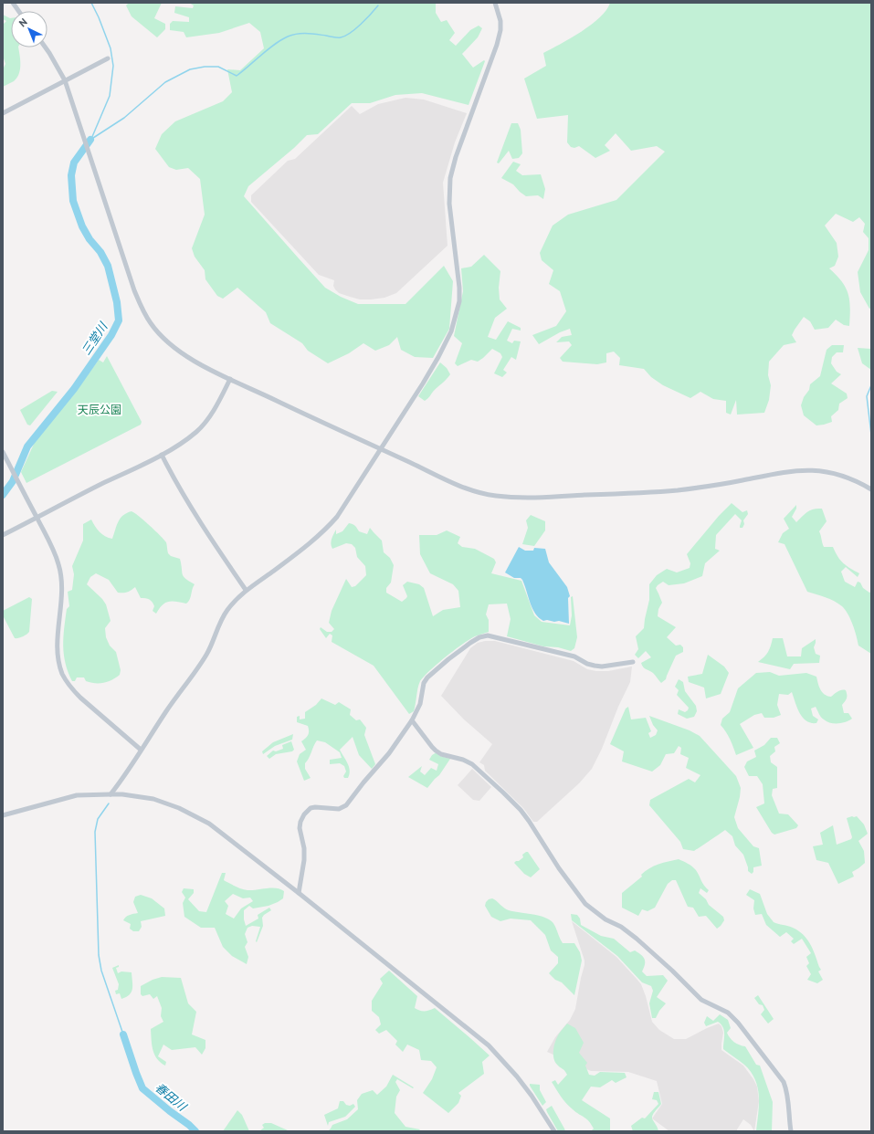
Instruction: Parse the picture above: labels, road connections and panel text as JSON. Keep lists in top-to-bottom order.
{
  "water": ["三堂川", "春田川"],
  "parks": ["天辰公園"],
  "north": "top left"
}
